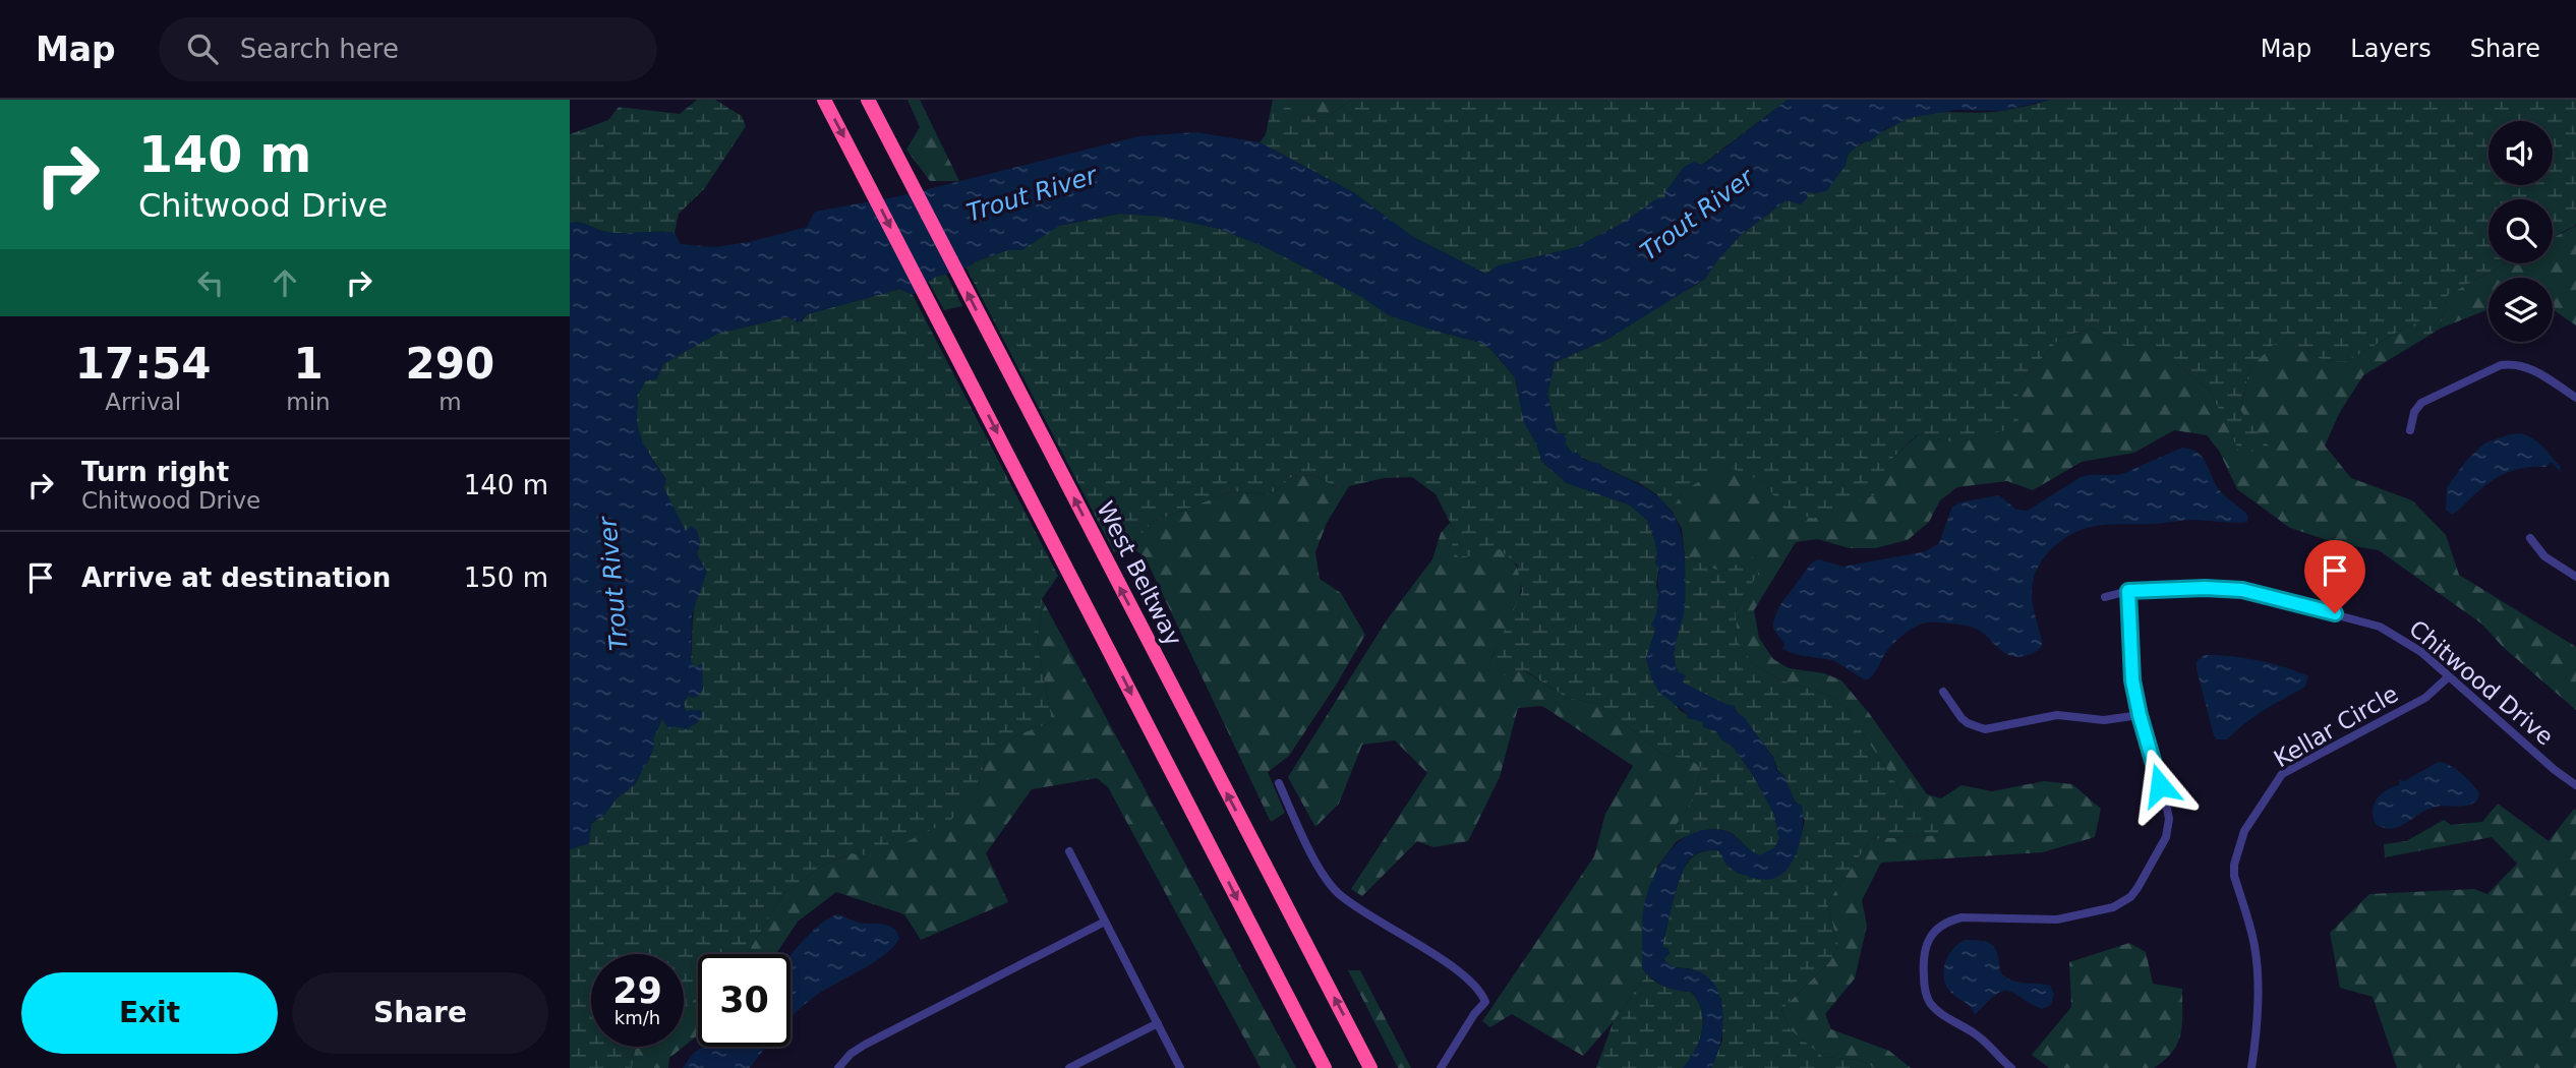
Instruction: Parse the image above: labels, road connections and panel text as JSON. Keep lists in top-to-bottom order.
{
  "streets": {
    "highway": ["West Beltway"],
    "street": ["Chitwood Drive", "Kellar Circle"]
  },
  "crossings": [
    ["Chitwood Drive", "Kellar Circle"]
  ],
  "water": ["Trout River"],
  "page": {
    "header": "Map",
    "search": "Search here",
    "nav": ["Map", "Layers", "Share"],
    "turn": ["140 m", "Chitwood Drive"],
    "eta": [
      "17:54",
      "Arrival",
      "1",
      "min",
      "290",
      "m"
    ],
    "list": [
      {
        "name": "Turn right",
        "note": "Chitwood Drive",
        "value": "140 m"
      },
      {
        "name": "Arrive at destination",
        "value": "150 m"
      }
    ],
    "speed": "29 km/h",
    "limit": "30",
    "buttons": ["Exit", "Share"]
  }
}
